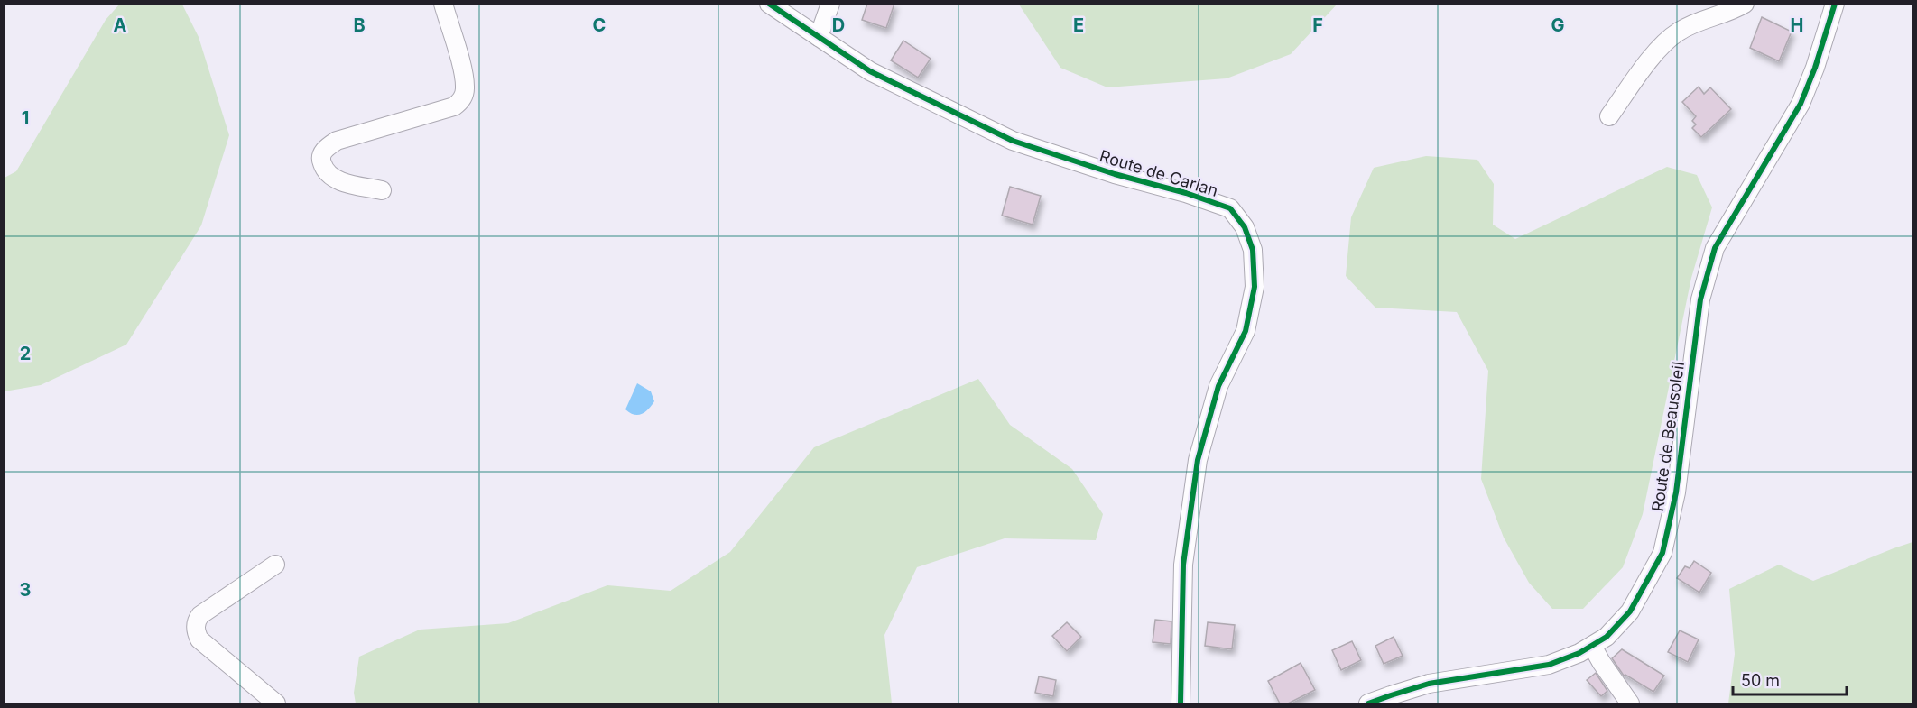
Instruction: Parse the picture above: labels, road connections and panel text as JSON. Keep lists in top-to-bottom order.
{
  "streets": {
    "street": ["Route de Carlan", "Route de Beausoleil"]
  },
  "scale_bar": "50 m",
  "grid": {
    "columns": [
      "A",
      "B",
      "C",
      "D",
      "E",
      "F",
      "G",
      "H"
    ],
    "rows": ["1", "2", "3"]
  }
}
